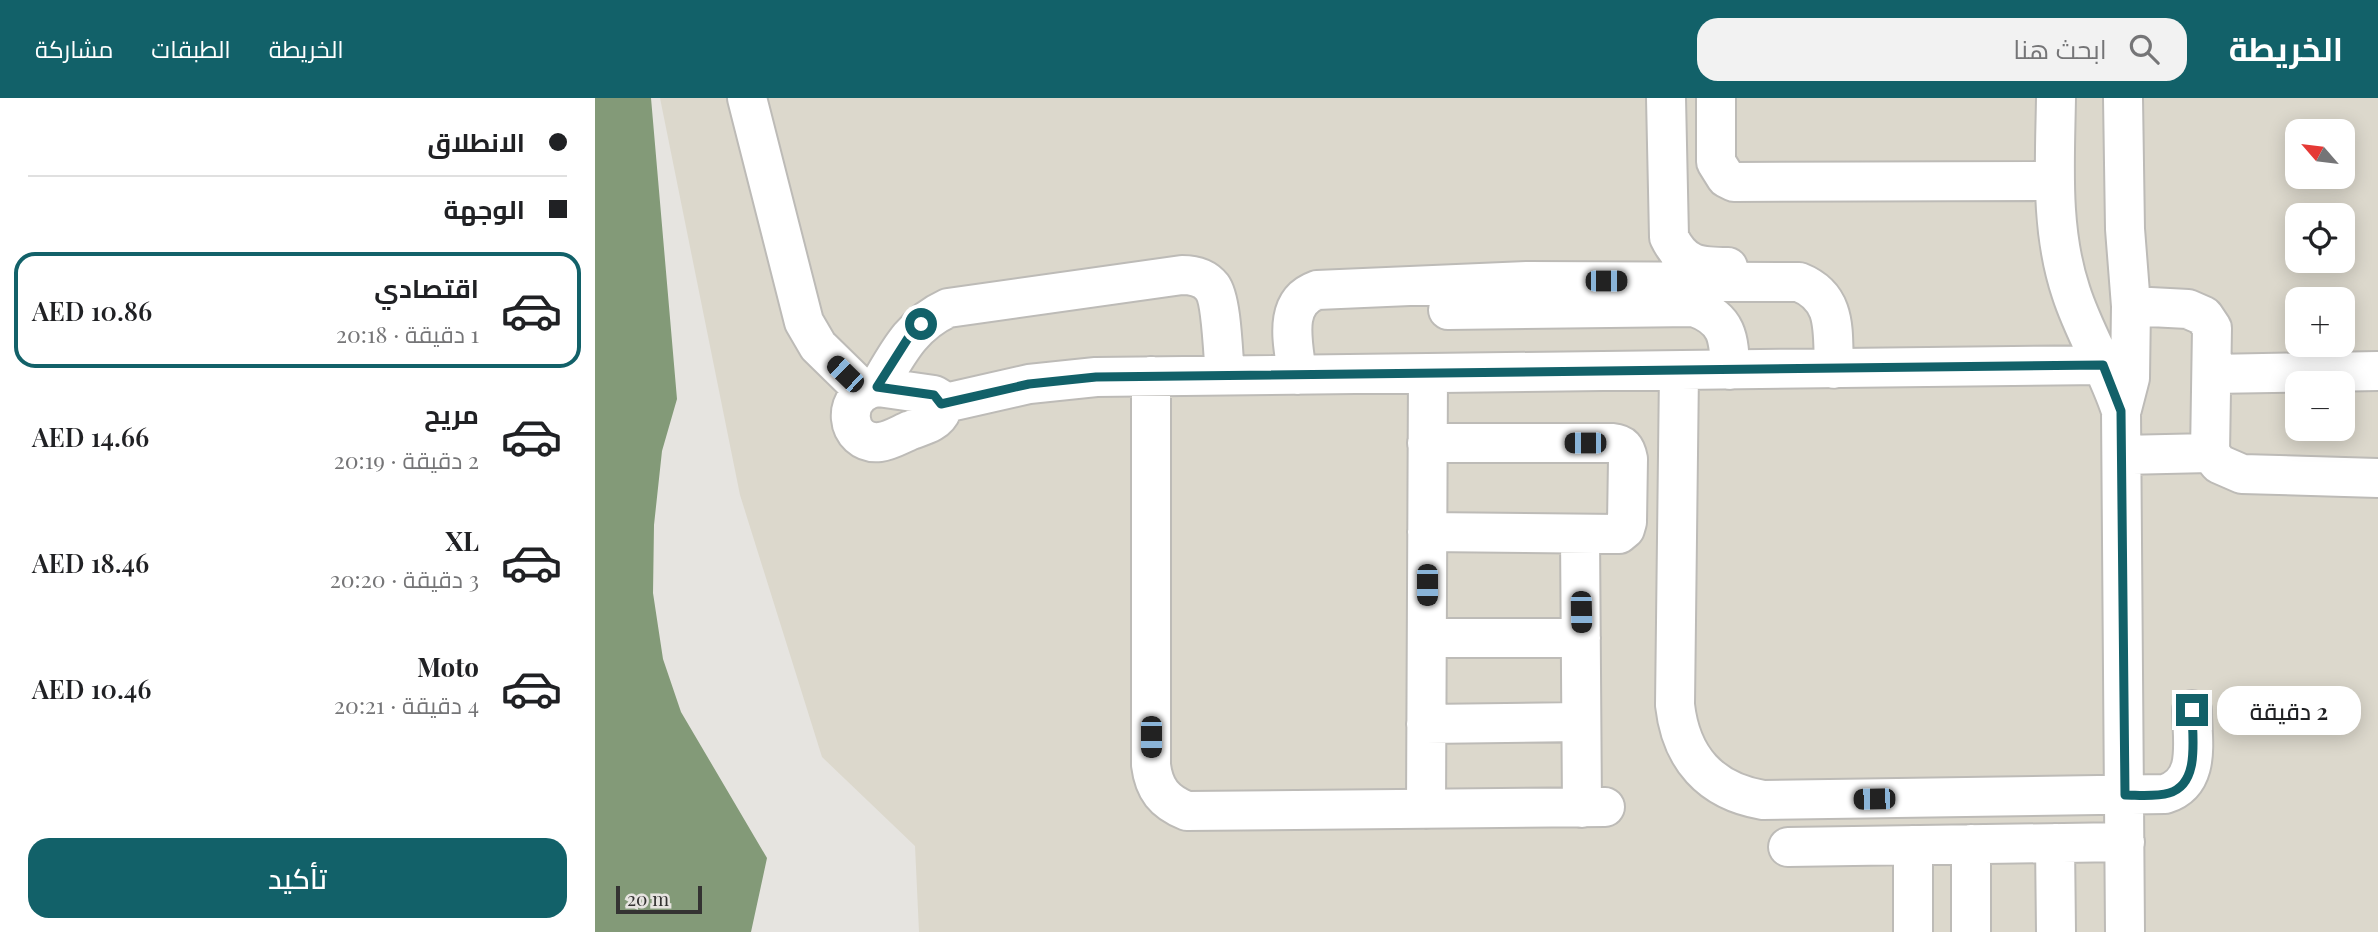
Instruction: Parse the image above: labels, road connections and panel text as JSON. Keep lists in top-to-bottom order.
{
  "scale_bar": "20 m",
  "north": "top left",
  "page": {
    "header": "الخريطة",
    "search": "ابحث هنا",
    "nav": ["الخريطة", "الطبقات", "مشاركة"],
    "banner": ["الانطلاق", "الوجهة"],
    "map_buttons": ["+", "−"],
    "list": [
      {
        "name": "اقتصادي",
        "note": "1 دقيقة · 20:18",
        "value": "AED 10.86"
      },
      {
        "name": "مريح",
        "note": "2 دقيقة · 20:19",
        "value": "AED 14.66"
      },
      {
        "name": "XL",
        "note": "3 دقيقة · 20:20",
        "value": "AED 18.46"
      },
      {
        "name": "Moto",
        "note": "4 دقيقة · 20:21",
        "value": "AED 10.46"
      }
    ],
    "bubble": "2 دقيقة",
    "buttons": "تأكيد",
    "scale": "20 m"
  }
}
